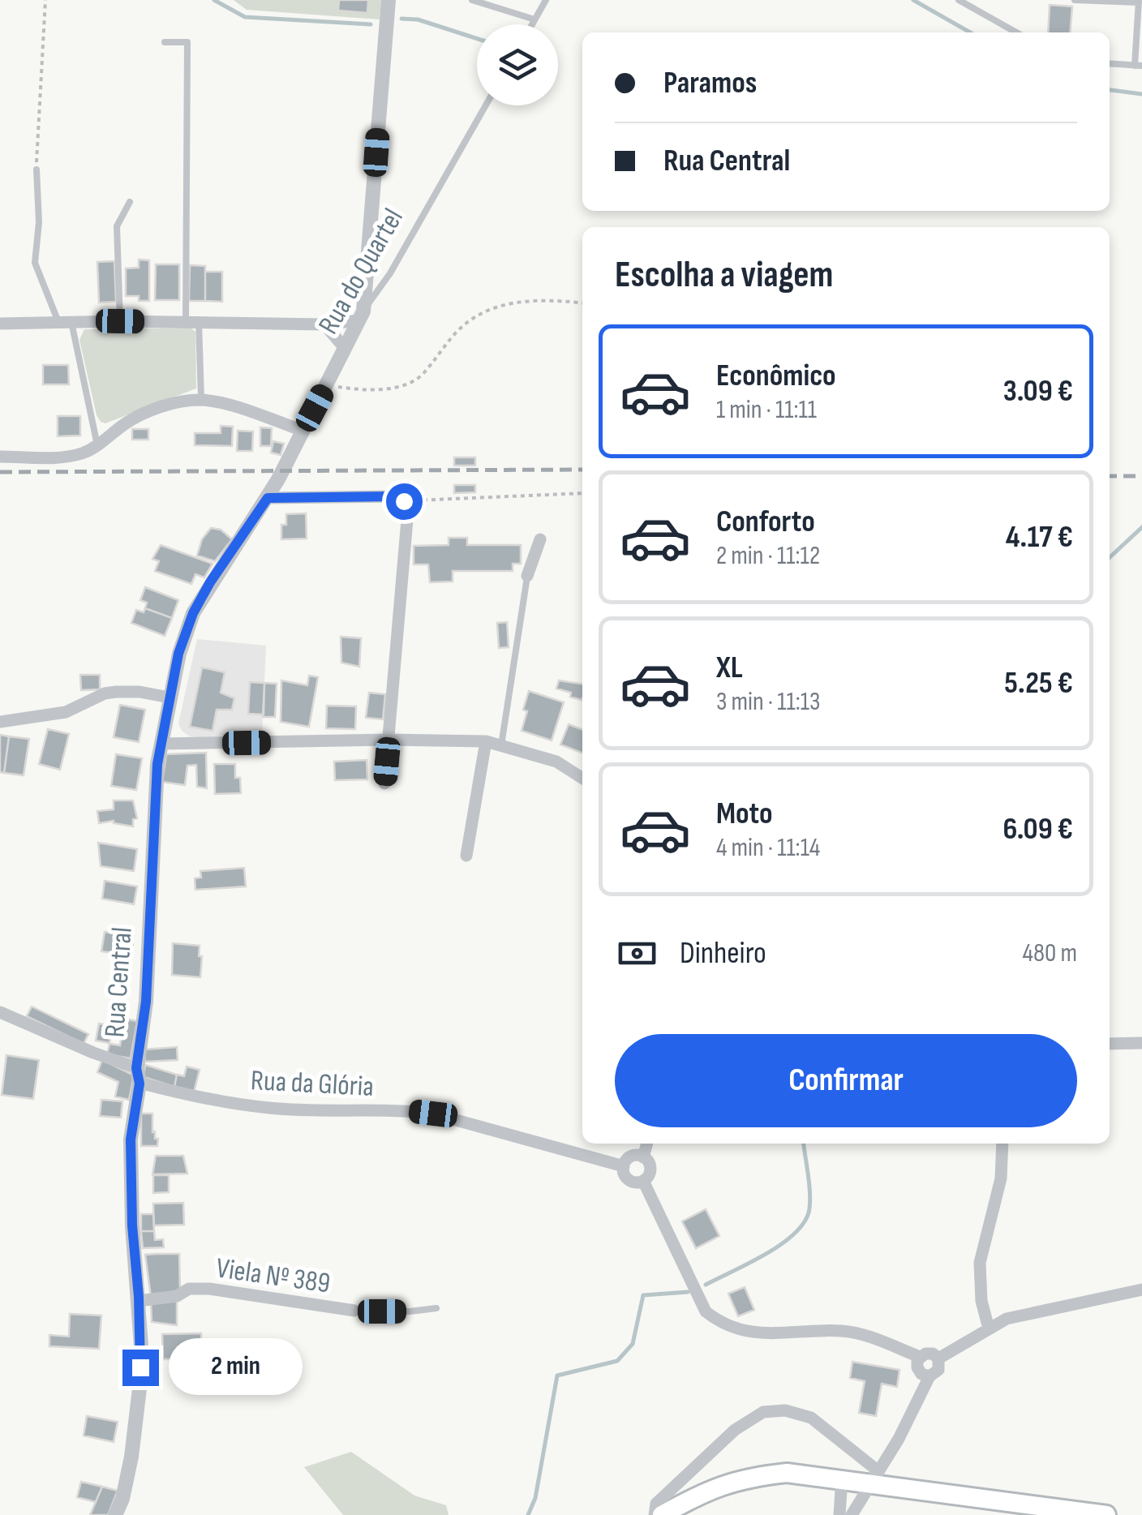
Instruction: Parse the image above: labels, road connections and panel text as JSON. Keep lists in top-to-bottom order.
{
  "streets": {
    "street": [
      "Rua do Quartel",
      "Rua Central",
      "Rua da Glória",
      "Viela Nº 389"
    ]
  },
  "crossings": [
    ["Rua do Quartel", "Rua Central"],
    ["Rua Central", "Rua da Glória"],
    ["Rua Central", "Viela Nº 389"]
  ],
  "page": {
    "banner": ["Paramos", "Rua Central"],
    "heading": "Escolha a viagem",
    "list": [
      {
        "name": "Econômico",
        "note": "1 min · 11:11",
        "value": "3.09 €"
      },
      {
        "name": "Conforto",
        "note": "2 min · 11:12",
        "value": "4.17 €"
      },
      {
        "name": "XL",
        "note": "3 min · 11:13",
        "value": "5.25 €"
      },
      {
        "name": "Moto",
        "note": "4 min · 11:14",
        "value": "6.09 €"
      }
    ],
    "pay": ["Dinheiro", "480 m"],
    "buttons": "Confirmar",
    "bubble": "2 min"
  }
}
